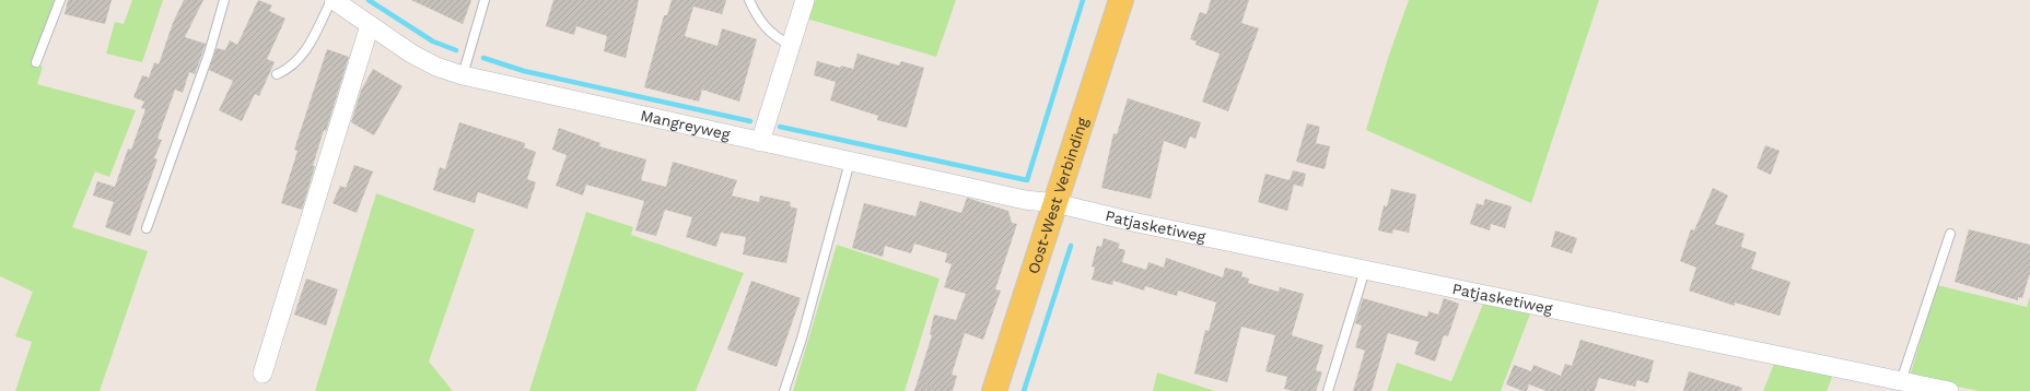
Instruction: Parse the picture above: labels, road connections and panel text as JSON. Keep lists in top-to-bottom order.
{
  "streets": {
    "main road": ["Oost-West Verbinding"],
    "street": ["Mangreyweg", "Patjasketiweg"]
  },
  "crossings": [
    ["Mangreyweg", "Oost-West Verbinding"],
    ["Mangreyweg", "Patjasketiweg"],
    ["Oost-West Verbinding", "Patjasketiweg"]
  ]
}
